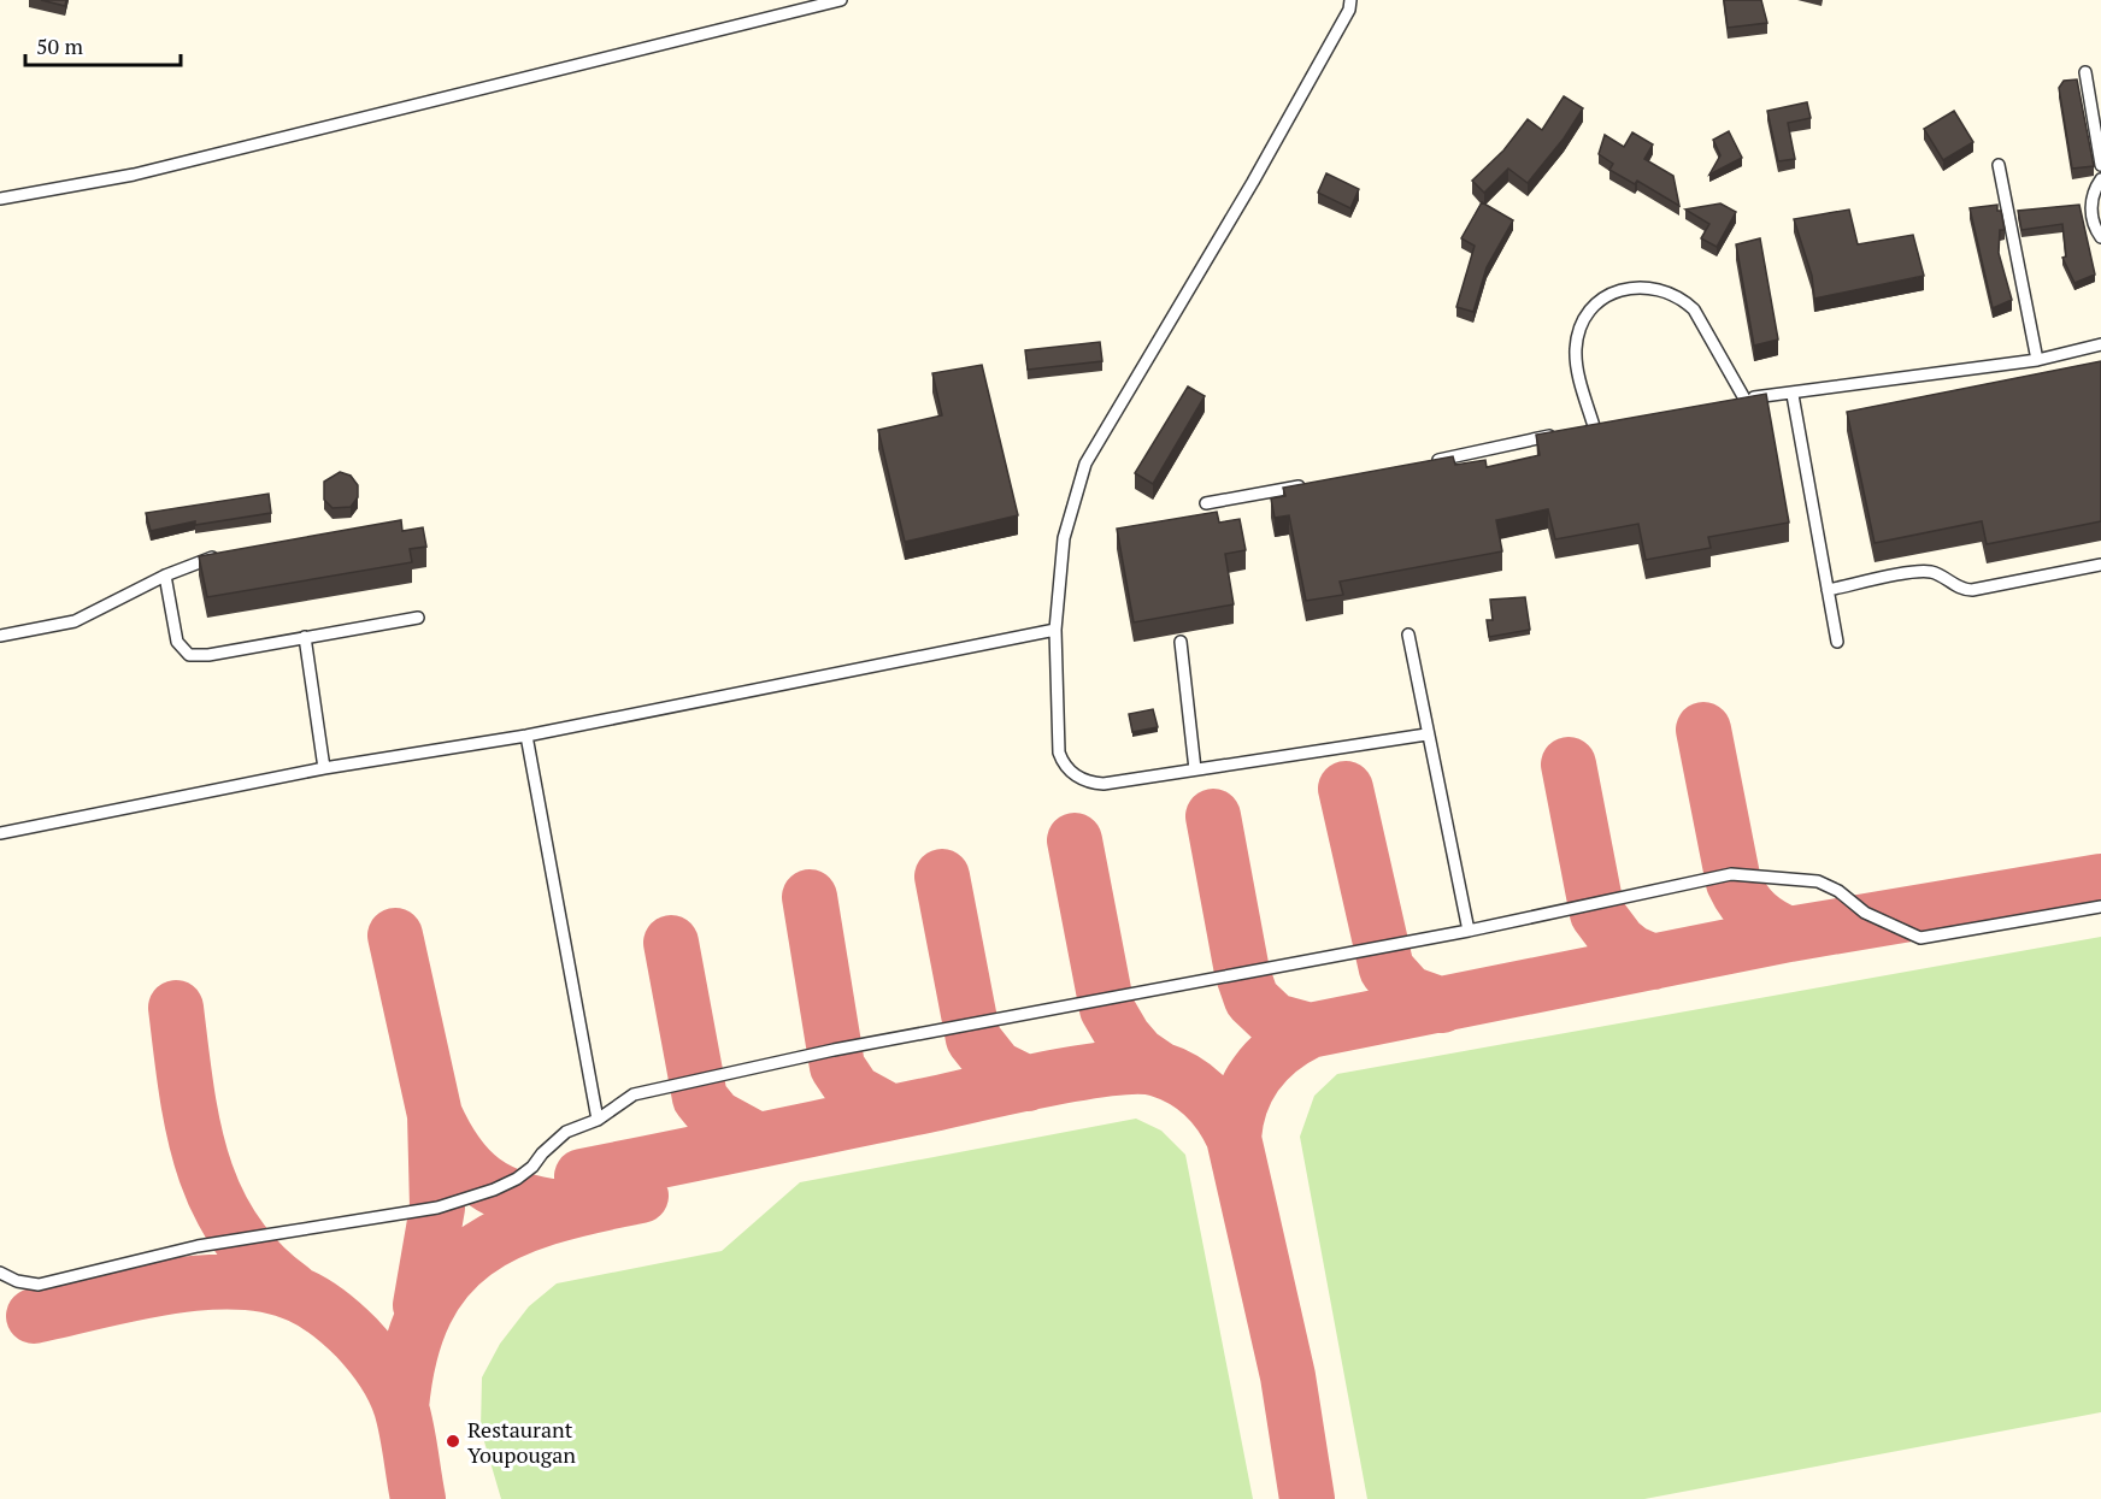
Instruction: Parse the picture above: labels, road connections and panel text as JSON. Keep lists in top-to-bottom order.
{
  "places": ["Restaurant Youpougan"],
  "scale_bar": "50 m"
}
